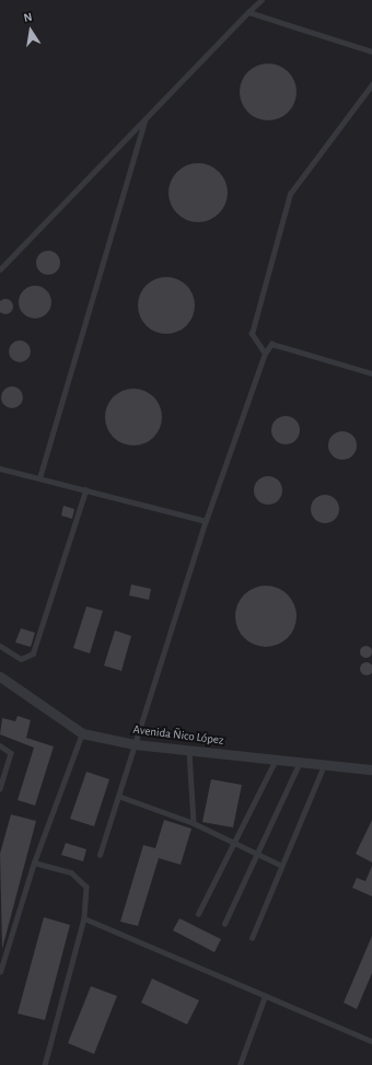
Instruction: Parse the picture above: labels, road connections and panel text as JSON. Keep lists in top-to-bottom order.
{
  "streets": {
    "street": ["Avenida Ñico López"]
  },
  "north": "top"
}
